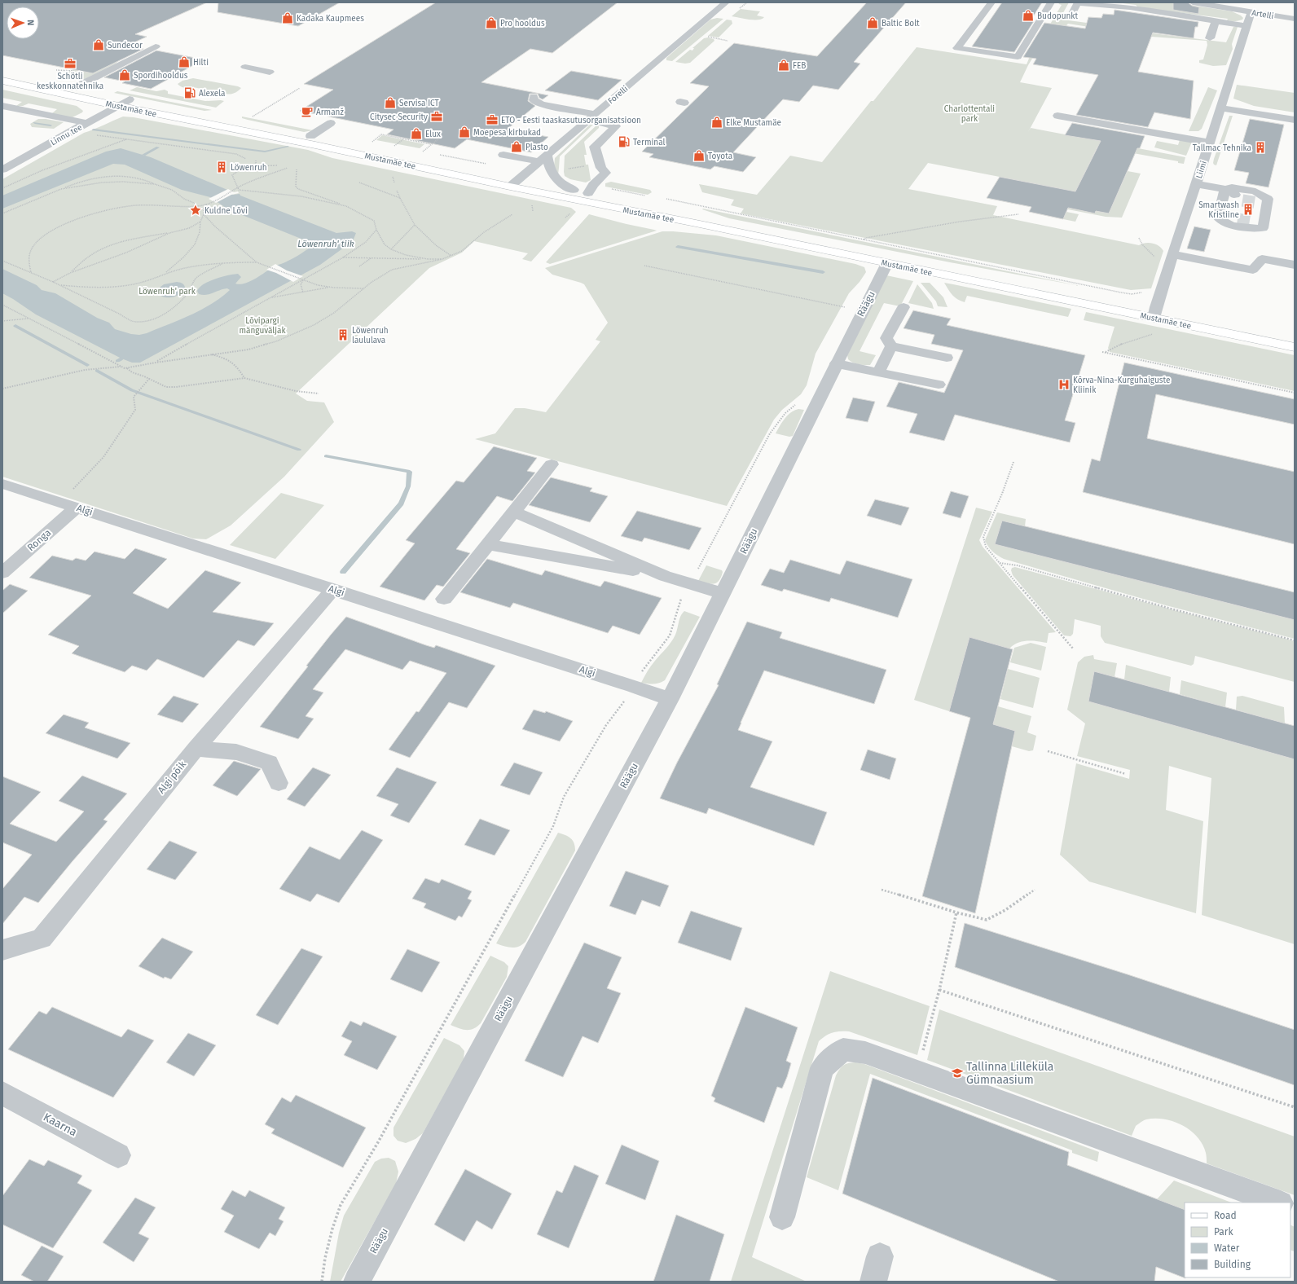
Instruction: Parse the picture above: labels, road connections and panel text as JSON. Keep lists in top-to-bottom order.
{
  "streets": {
    "main road": ["Mustamäe tee"],
    "street": [
      "Artelli",
      "Forelli",
      "Linnu tee",
      "Liimi",
      "Räägu",
      "Algi",
      "Ronga",
      "Algi põik",
      "Kaarna"
    ]
  },
  "crossings": [
    ["Artelli", "Liimi"],
    ["Forelli", "Mustamäe tee"],
    ["Mustamäe tee", "Linnu tee"],
    ["Mustamäe tee", "Liimi"],
    ["Mustamäe tee", "Räägu"],
    ["Räägu", "Algi"],
    ["Algi", "Ronga"],
    ["Algi", "Algi põik"]
  ],
  "water": ["Löwenruh' tiik"],
  "parks": ["Charlottentali park", "Löwenruh' park", "Lõvipargi mänguväljak"],
  "places": {
    "shop": [
      "Budopunkt",
      "Kadaka Kaupmees",
      "Pro hooldus",
      "Baltic Bolt",
      "Sundecor",
      "Hilti",
      "FEB",
      "Spordihooldus",
      "Servisa ICT",
      "Elke Mustamäe",
      "Moepesa kirbukad",
      "Elux",
      "Plasto",
      "Toyota"
    ],
    "office": ["Schötli keskkonnatehnika", "Citysec Security", "ETO - Eesti taaskasutusorganisatsioon"],
    "fuel station": ["Alexela", "Terminal"],
    "cafe": ["Armanž"],
    "building": [
      "Tallmac Tehnika",
      "Löwenruh",
      "Smartwash Kristiine",
      "Löwenruh laululava"
    ],
    "place": ["Kuldne Lõvi"],
    "hospital": ["Kõrva-Nina-Kurguhaiguste Kliinik"],
    "school or university": ["Tallinna Lilleküla Gümnaasium"]
  },
  "legend": [
    "Road",
    "Park",
    "Water",
    "Building"
  ],
  "north": "right"
}
